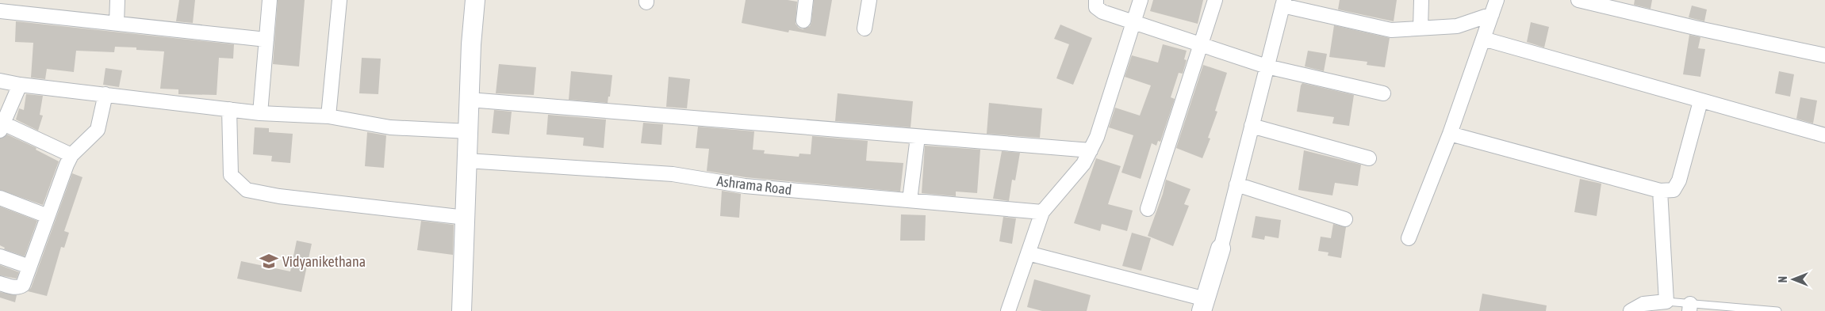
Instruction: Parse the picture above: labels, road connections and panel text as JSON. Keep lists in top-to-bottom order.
{
  "streets": {
    "street": ["Ashrama Road"]
  },
  "places": {
    "school or university": ["Vidyanikethana"]
  },
  "north": "left"
}
